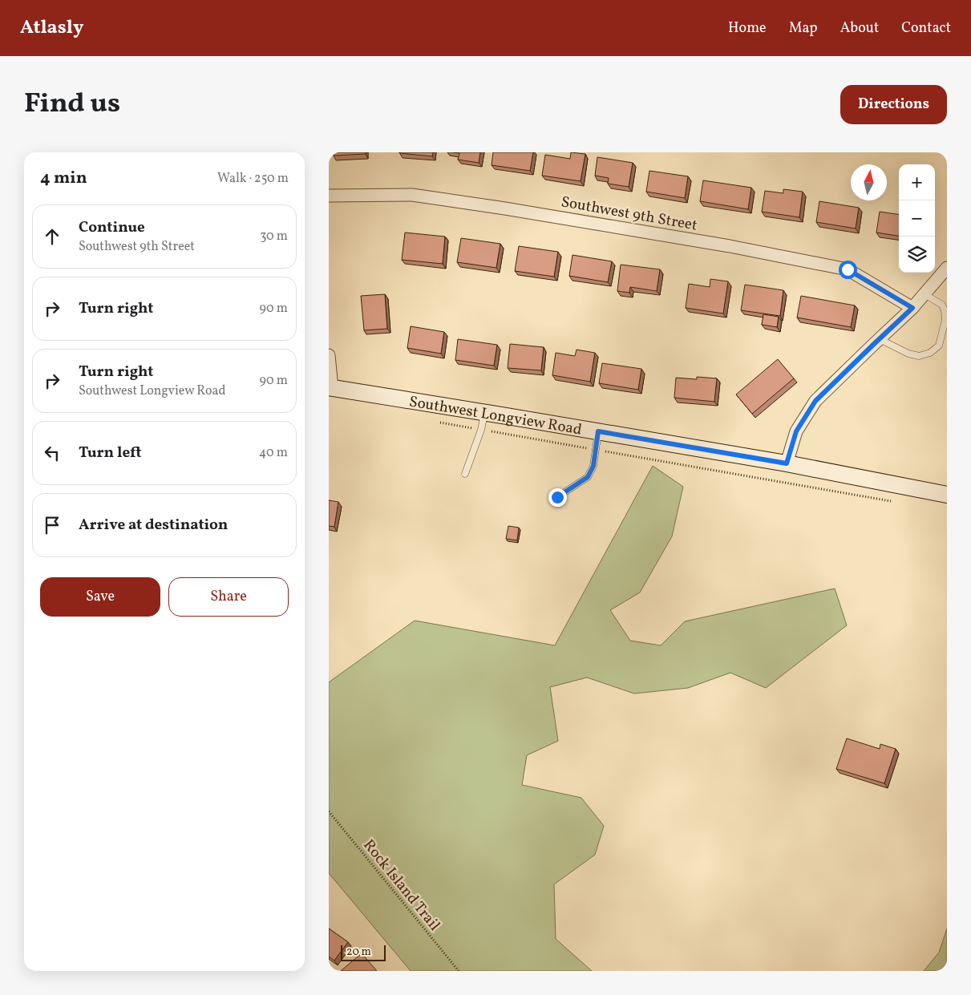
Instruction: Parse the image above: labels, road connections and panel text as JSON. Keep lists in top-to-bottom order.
{
  "streets": {
    "street": ["Southwest 9th Street", "Southwest Longview Road"],
    "path": ["Rock Island Trail"]
  },
  "scale_bar": "20 m",
  "north": "top",
  "page": {
    "header": "Atlasly",
    "nav": [
      "Home",
      "Map",
      "About",
      "Contact"
    ],
    "title": "Find us",
    "buttons": [
      "Directions",
      ["Save", "Share"]
    ],
    "heading": ["4 min", "Walk · 250 m"],
    "map_buttons": ["+", "−"],
    "list": [
      ["Continue", "Southwest 9th Street", "30 m"],
      ["Turn right", "90 m"],
      ["Turn right", "Southwest Longview Road", "90 m"],
      ["Turn left", "40 m"],
      "Arrive at destination"
    ],
    "scale": "20 m"
  }
}
